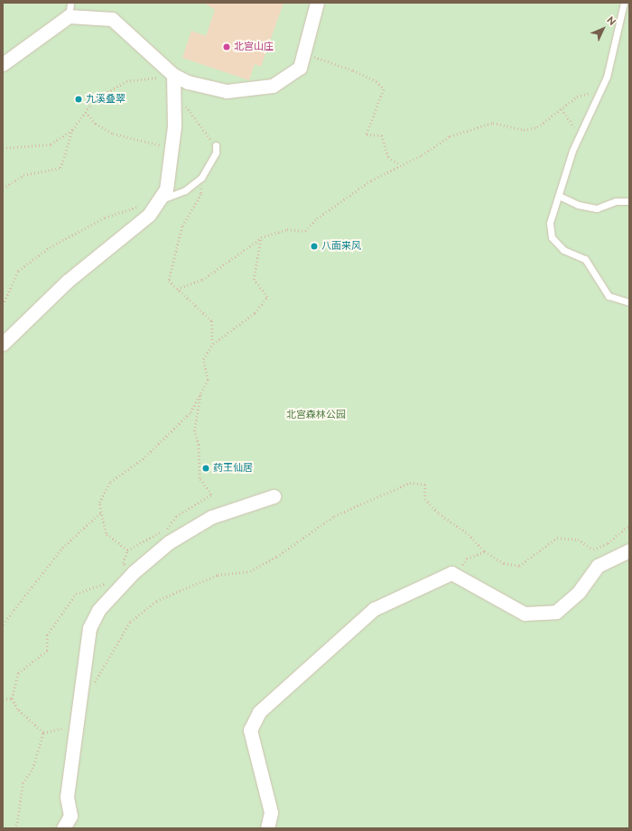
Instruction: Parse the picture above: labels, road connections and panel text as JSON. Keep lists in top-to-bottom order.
{
  "parks": ["北宫森林公园"],
  "places": [
    "北宫山庄",
    "九溪叠翠",
    "八面来风",
    "药王仙居"
  ],
  "north": "top right"
}
